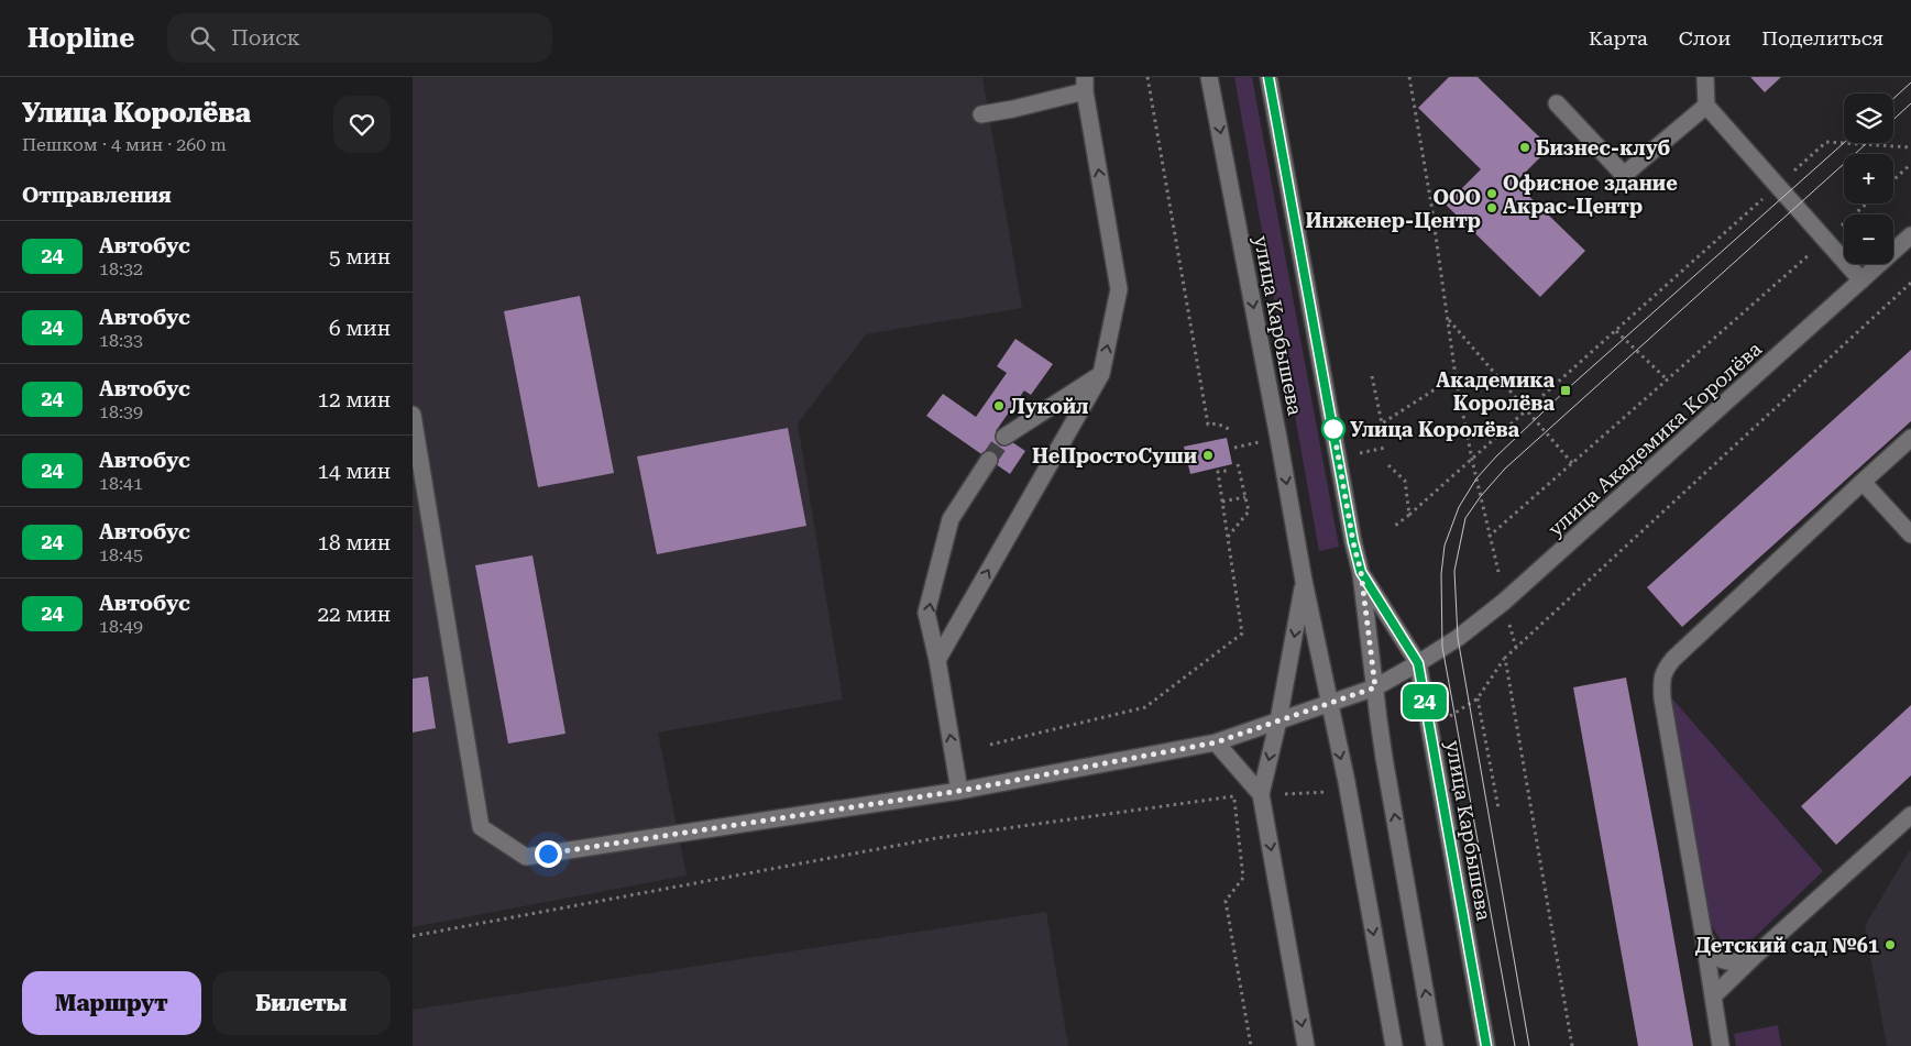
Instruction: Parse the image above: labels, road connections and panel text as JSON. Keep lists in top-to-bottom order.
{
  "streets": {
    "street": ["улица Карбышева", "улица Академика Королёва"]
  },
  "crossings": [
    ["улица Карбышева", "улица Академика Королёва"]
  ],
  "places": {
    "other": [
      "Бизнес-клуб",
      "Офисное здание Акрас-Центр",
      "ООО Инженер-Центр",
      "Лукойл",
      "Улица Королёва",
      "НеПростоСуши",
      "Детский сад №61"
    ],
    "transit": ["Академика Королёва"]
  },
  "lines": ["bus line 24"],
  "page": {
    "header": "Hopline",
    "search": "Поиск",
    "nav": ["Карта", "Слои", "Поделиться"],
    "heading": [
      ["Улица Королёва", "Пешком · 4 мин · 260 m"],
      "Отправления"
    ],
    "on_map": "24",
    "map_buttons": ["+", "−"],
    "list": [
      {
        "mark": "24",
        "name": "Автобус",
        "note": "18:32",
        "value": "5 мин"
      },
      {
        "mark": "24",
        "name": "Автобус",
        "note": "18:33",
        "value": "6 мин"
      },
      {
        "mark": "24",
        "name": "Автобус",
        "note": "18:39",
        "value": "12 мин"
      },
      {
        "mark": "24",
        "name": "Автобус",
        "note": "18:41",
        "value": "14 мин"
      },
      {
        "mark": "24",
        "name": "Автобус",
        "note": "18:45",
        "value": "18 мин"
      },
      {
        "mark": "24",
        "name": "Автобус",
        "note": "18:49",
        "value": "22 мин"
      }
    ],
    "buttons": ["Маршрут", "Билеты"]
  }
}
